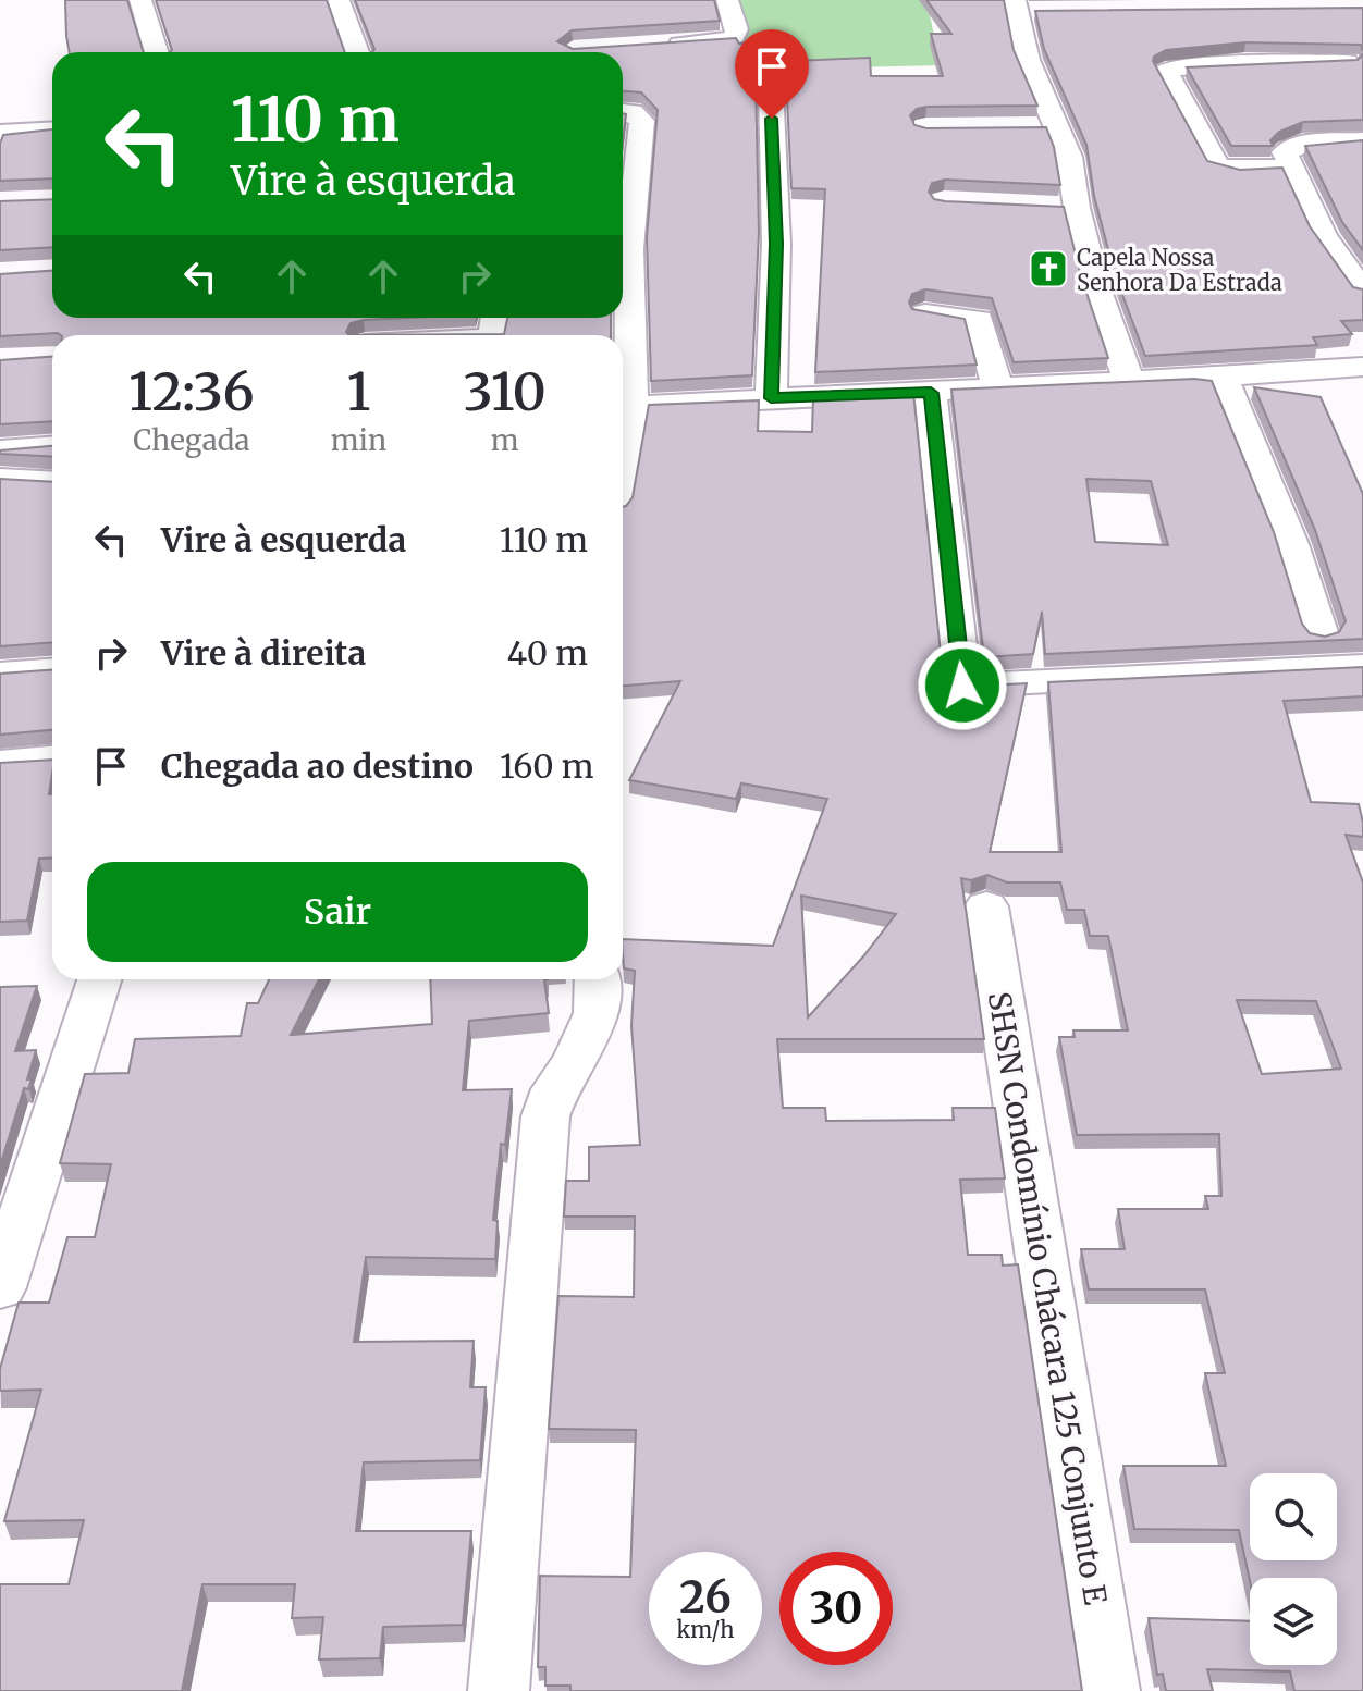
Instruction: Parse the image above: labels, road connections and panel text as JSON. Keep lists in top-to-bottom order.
{
  "streets": {
    "street": ["SHSN Condomínio Chácara 125 Conjunto E"]
  },
  "places": {
    "church": ["Capela Nossa Senhora Da Estrada"]
  },
  "page": {
    "turn": ["110 m", "Vire à esquerda"],
    "eta": [
      "12:36",
      "Chegada",
      "1",
      "min",
      "310",
      "m"
    ],
    "list": [
      {
        "name": "Vire à esquerda",
        "value": "110 m"
      },
      {
        "name": "Vire à direita",
        "value": "40 m"
      },
      {
        "name": "Chegada ao destino",
        "value": "160 m"
      }
    ],
    "buttons": "Sair",
    "speed": "26 km/h",
    "limit": "30"
  }
}
